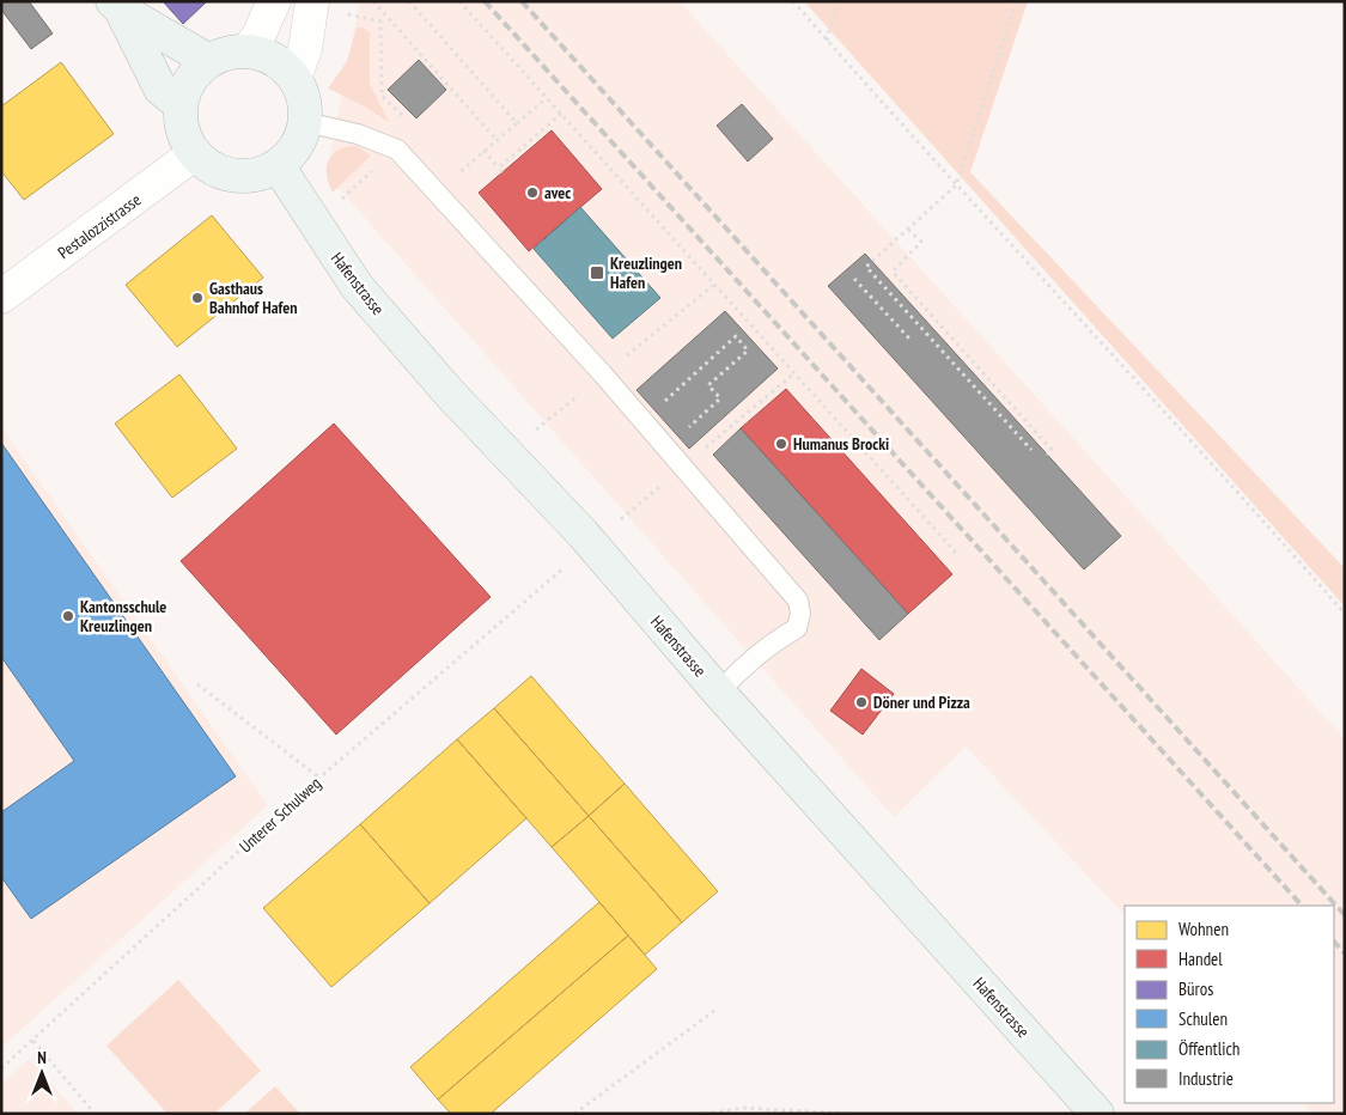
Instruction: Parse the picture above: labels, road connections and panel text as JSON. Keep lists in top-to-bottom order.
{
  "streets": {
    "main road": ["Hafenstrasse"],
    "street": ["Pestalozzistrasse"],
    "path": ["Unterer Schulweg"]
  },
  "crossings": [
    ["Pestalozzistrasse", "Hafenstrasse"]
  ],
  "places": {
    "other": [
      "avec",
      "Gasthaus Bahnhof Hafen",
      "Humanus Brocki",
      "Kantonsschule Kreuzlingen",
      "Döner und Pizza"
    ],
    "transit": ["Kreuzlingen Hafen"]
  },
  "legend": [
    "Wohnen",
    "Handel",
    "Büros",
    "Schulen",
    "Öffentlich",
    "Industrie"
  ],
  "north": "top"
}
